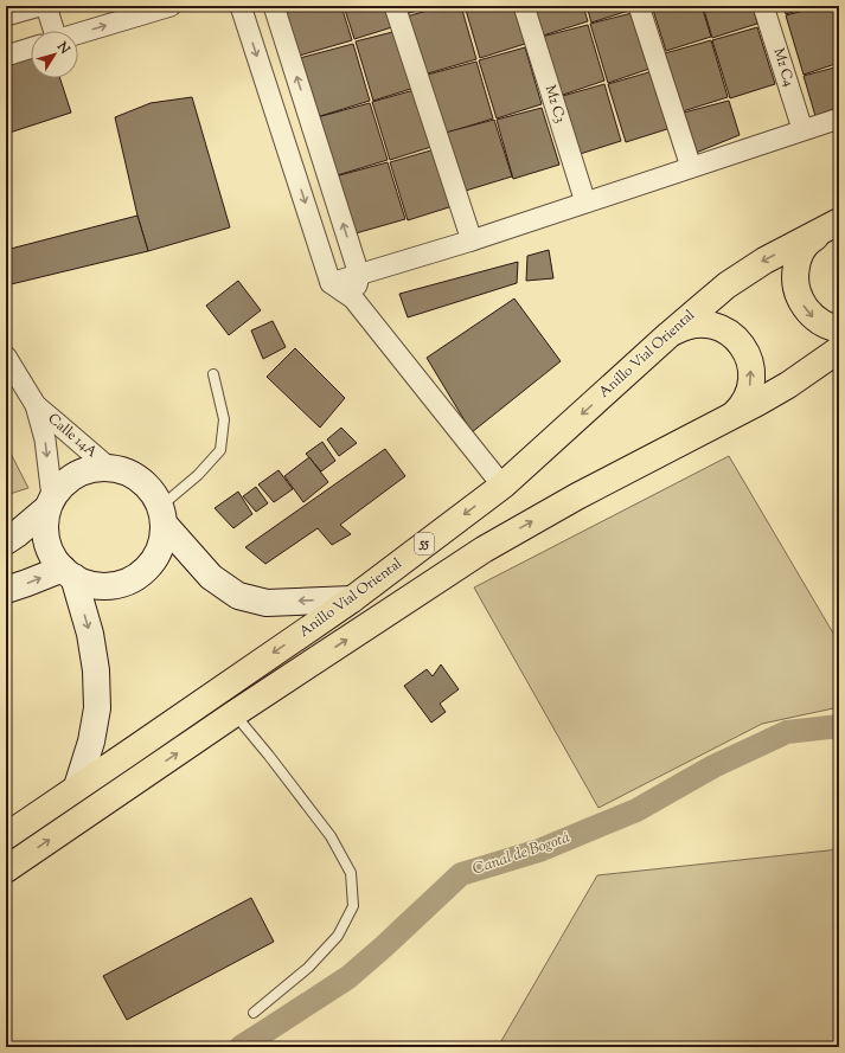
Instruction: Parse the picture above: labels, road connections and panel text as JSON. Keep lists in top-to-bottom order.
{
  "streets": {
    "highway": ["Anillo Vial Oriental", "55"],
    "street": ["Mz C4", "Mz C3", "Calle 14A"]
  },
  "one_way": ["Calle 14A"],
  "water": ["Canal de Bogotá"],
  "north": "top right"
}
